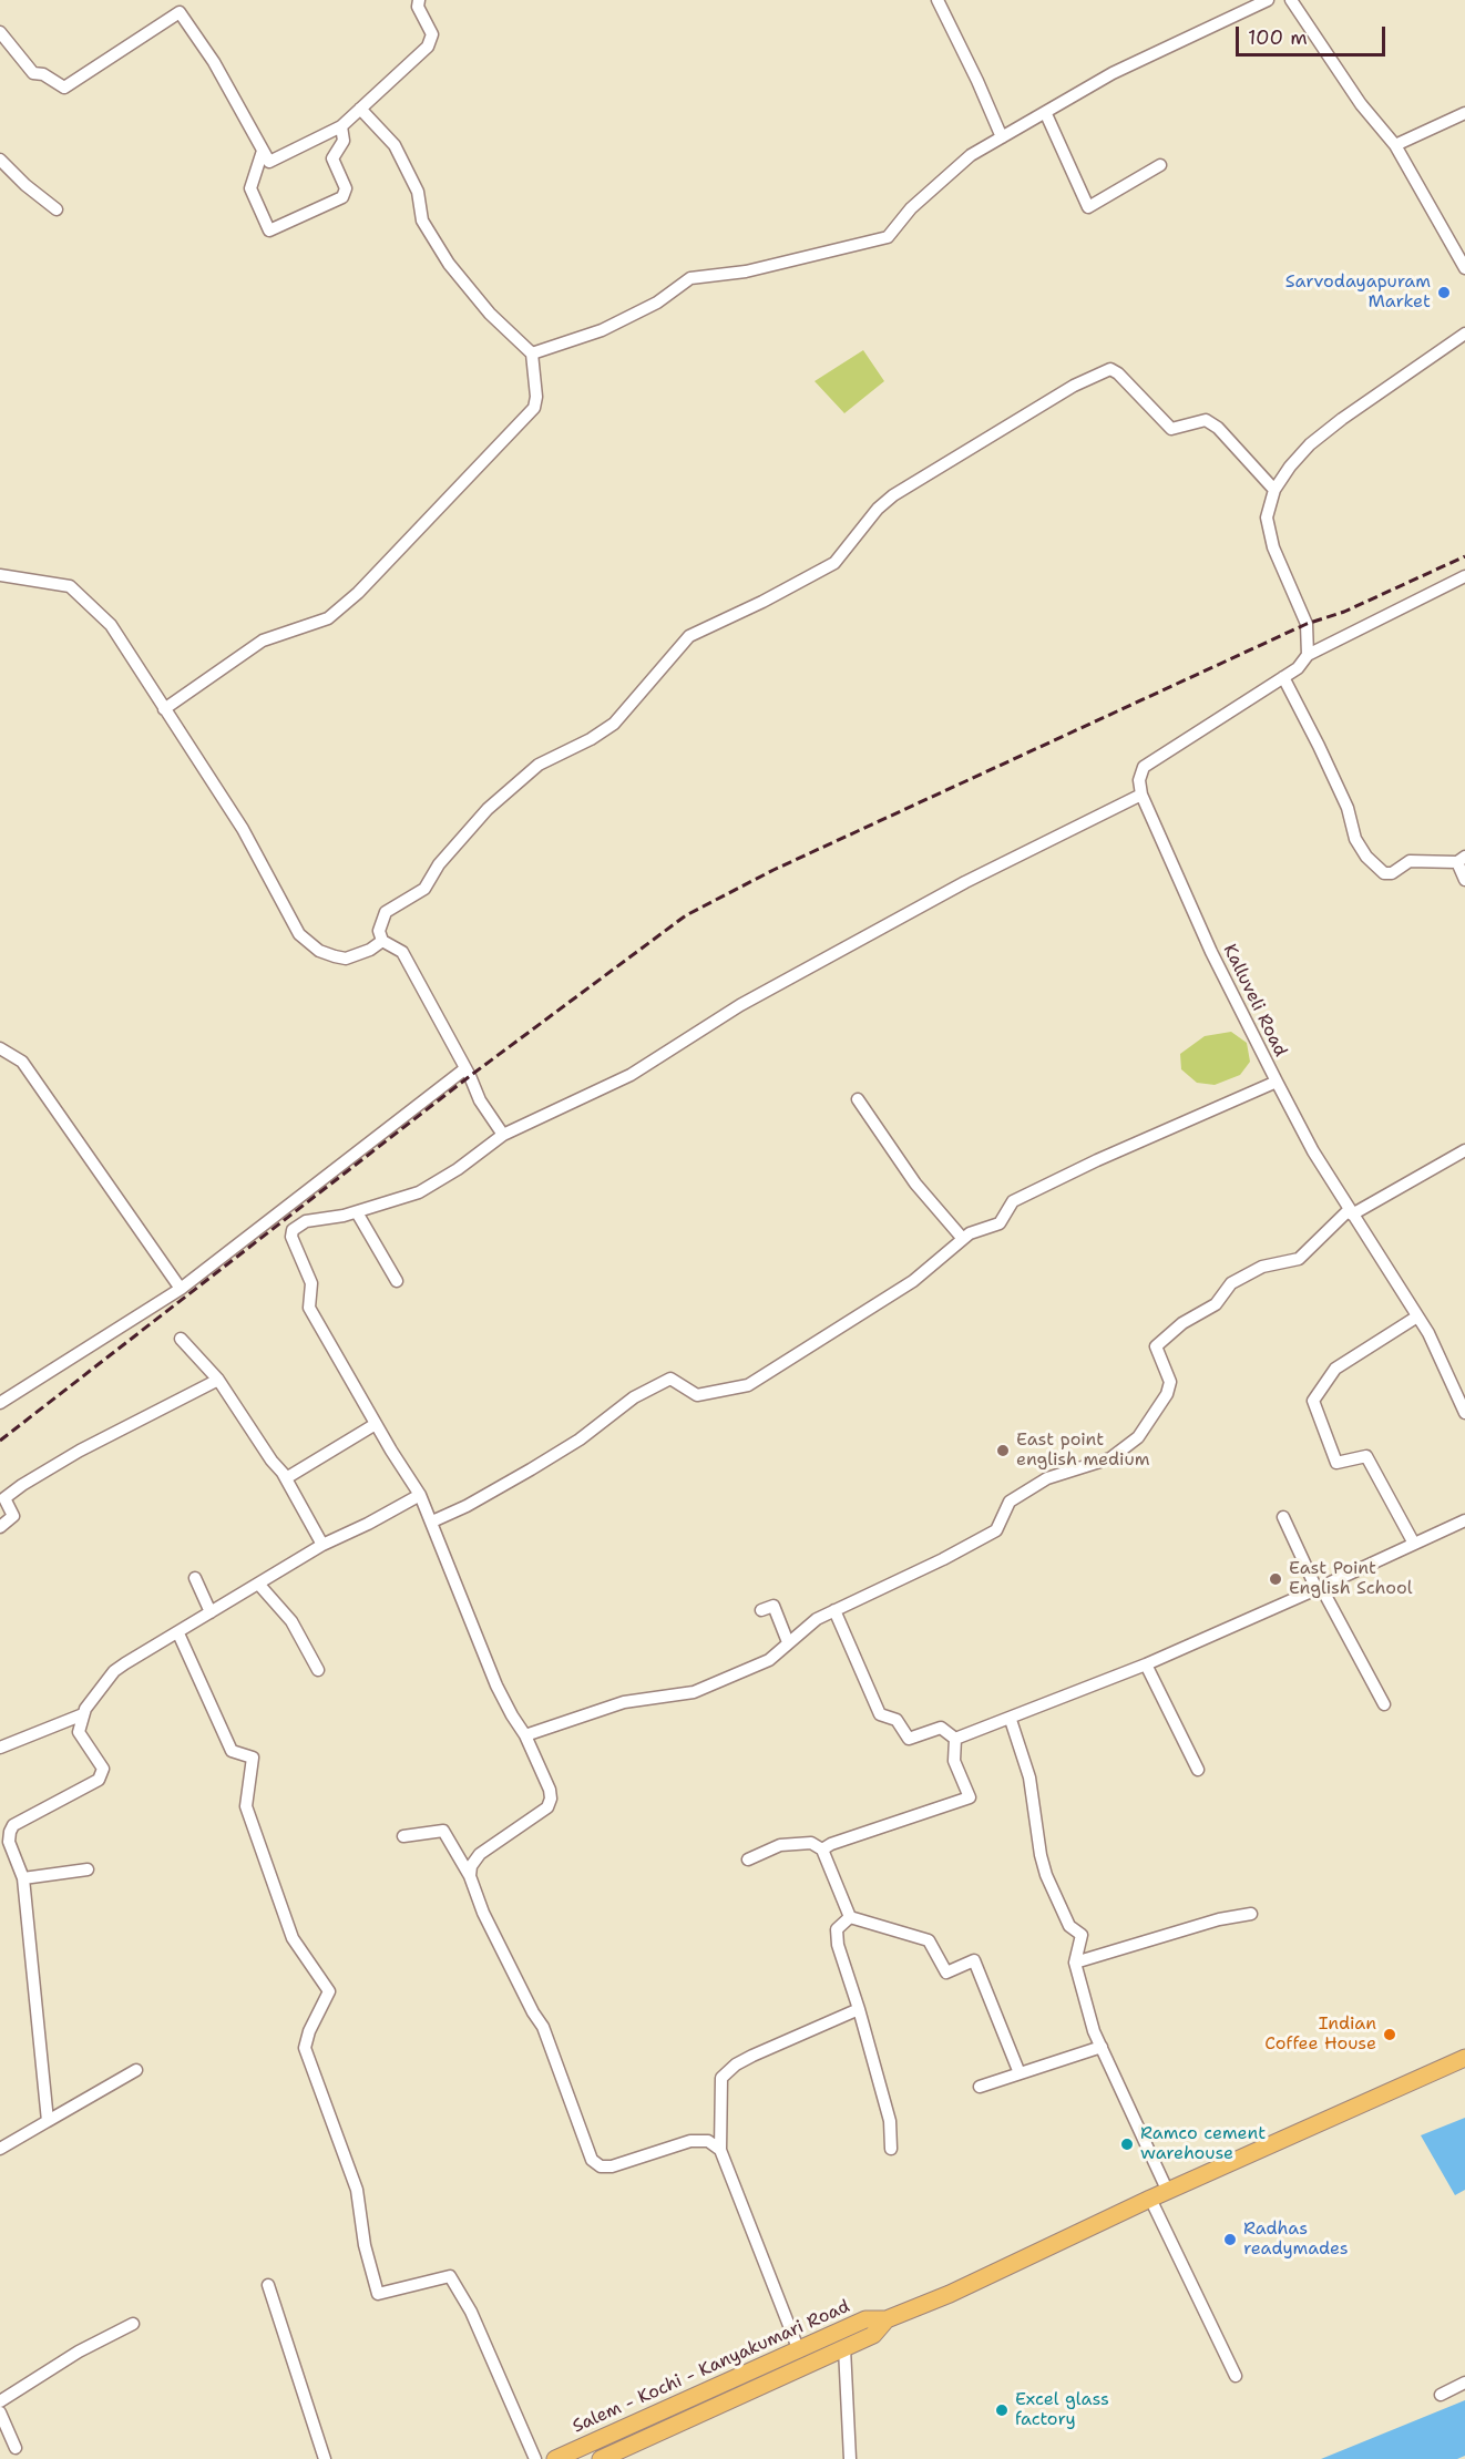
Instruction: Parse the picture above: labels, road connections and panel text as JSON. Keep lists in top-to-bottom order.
{
  "streets": {
    "highway": ["Salem - Kochi - Kanyakumari Road"],
    "street": ["Kalluveli Road"]
  },
  "places": [
    "Sarvodayapuram Market",
    "East point english medium",
    "East Point English School",
    "Indian Coffee House",
    "Ramco cement warehouse",
    "Radhas readymades",
    "Excel glass factory"
  ],
  "scale_bar": "100 m"
}
